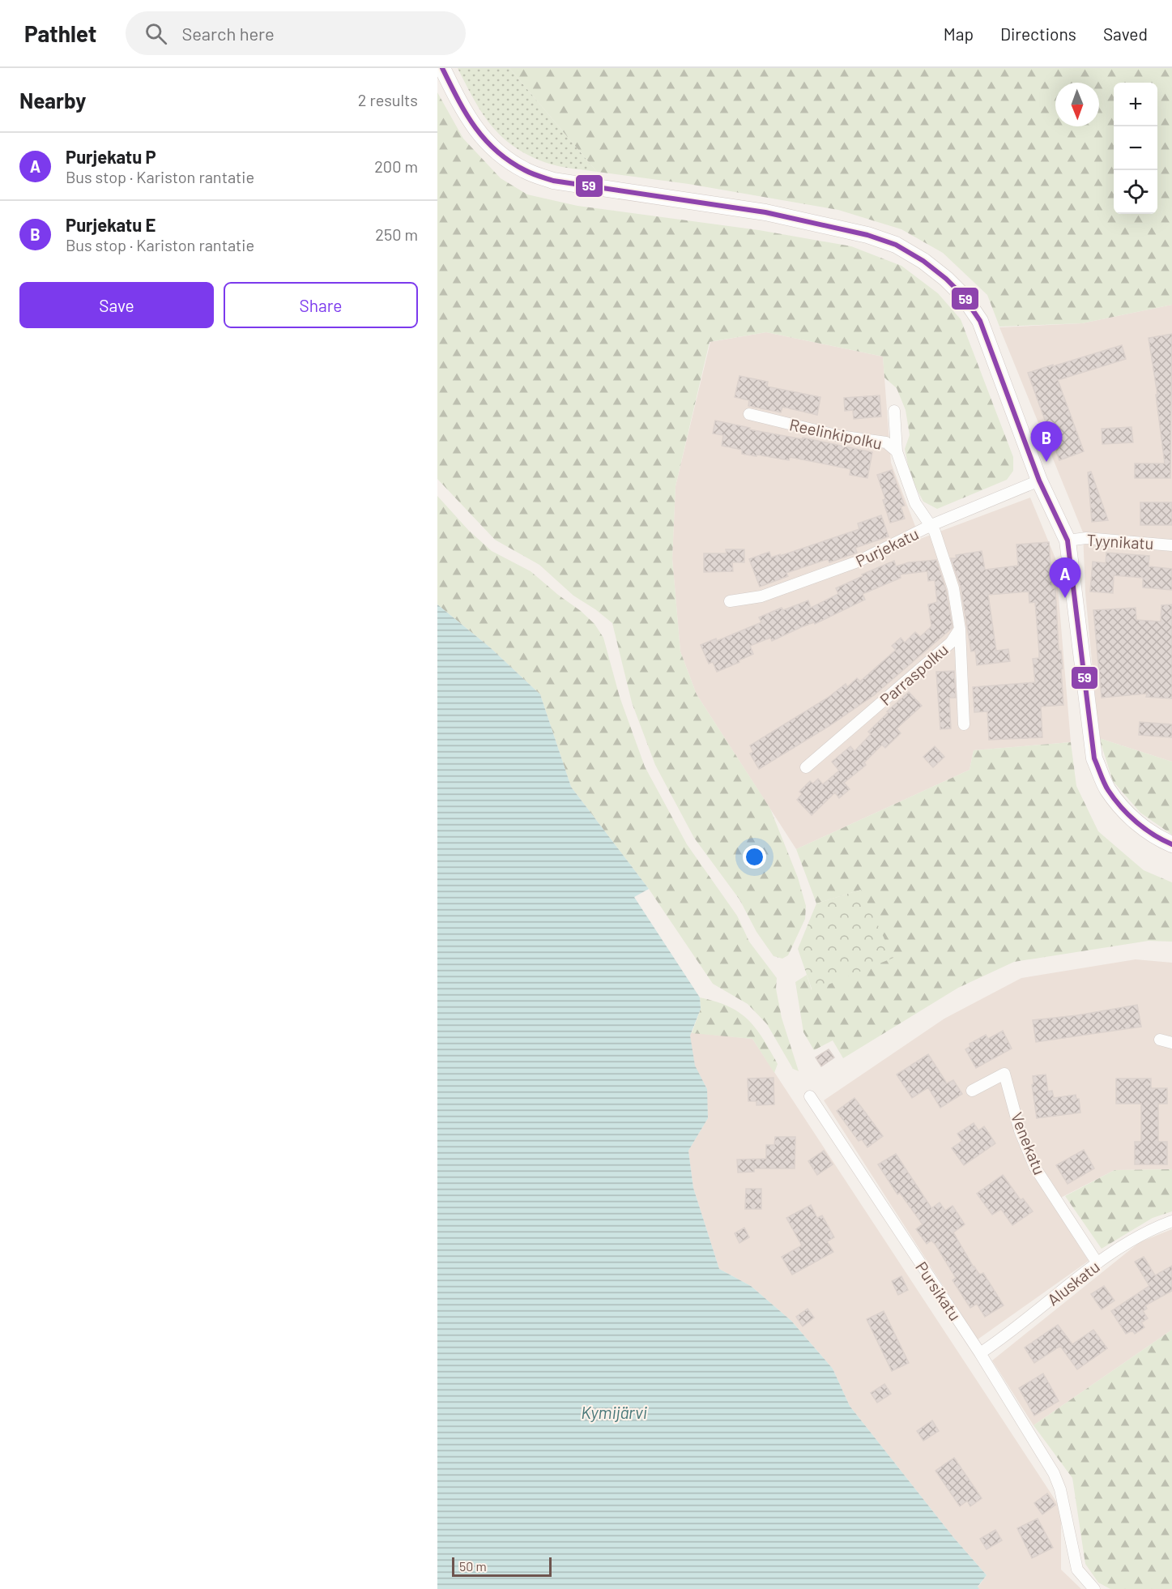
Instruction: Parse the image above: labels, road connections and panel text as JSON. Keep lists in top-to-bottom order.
{
  "streets": {
    "street": [
      "Reelinkipolku",
      "Tyynikatu",
      "Purjekatu",
      "Parraspolku",
      "Venekatu",
      "Aluskatu",
      "Pursikatu"
    ]
  },
  "crossings": [
    ["Reelinkipolku", "Purjekatu"],
    ["Reelinkipolku", "Parraspolku"],
    ["Purjekatu", "Parraspolku"],
    ["Venekatu", "Aluskatu"],
    ["Aluskatu", "Pursikatu"]
  ],
  "water": ["Kymijärvi"],
  "lines": ["transit line 59"],
  "scale_bar": "50 m",
  "north": "bottom",
  "page": {
    "header": "Pathlet",
    "search": "Search here",
    "nav": ["Map", "Directions", "Saved"],
    "heading": ["Nearby", "2 results"],
    "map_buttons": ["+", "−"],
    "list": [
      {
        "mark": "A",
        "name": "Purjekatu P",
        "note": "Bus stop · Kariston rantatie",
        "value": "200 m"
      },
      {
        "mark": "B",
        "name": "Purjekatu E",
        "note": "Bus stop · Kariston rantatie",
        "value": "250 m"
      }
    ],
    "buttons": ["Save", "Share"],
    "pins": ["B", "A"],
    "scale": "50 m"
  }
}
